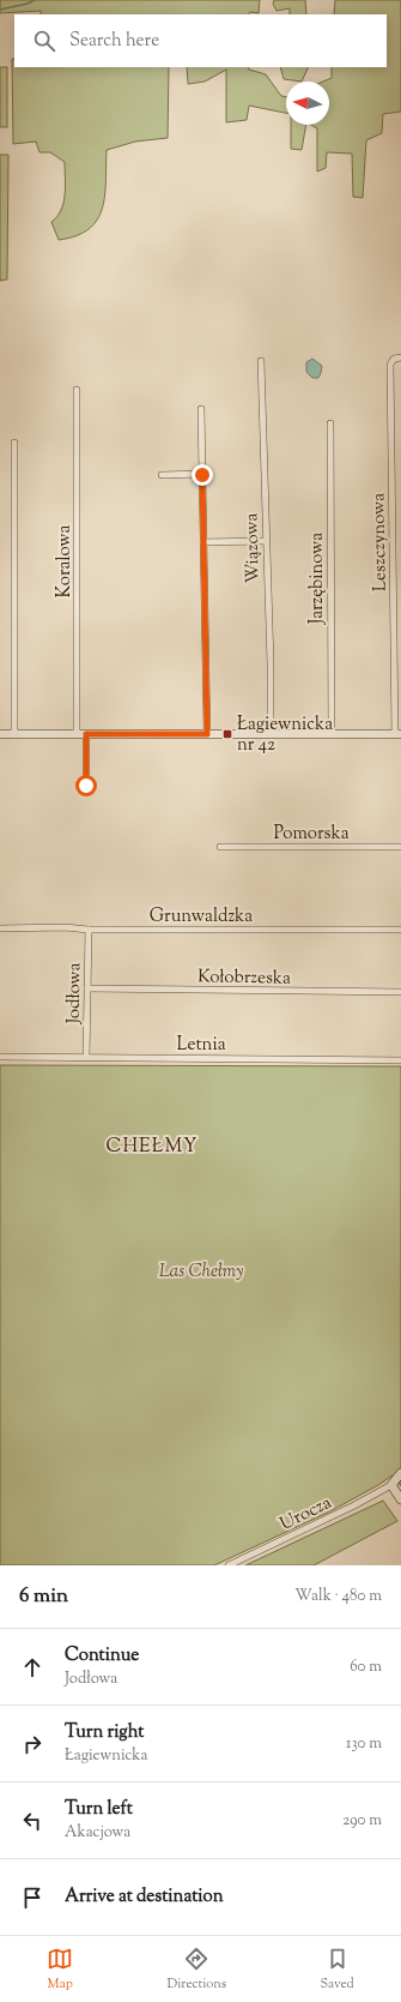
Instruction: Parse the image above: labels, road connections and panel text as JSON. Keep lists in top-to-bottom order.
{
  "streets": {
    "street": [
      "Leszczynowa",
      "Wiązowa",
      "Koralowa",
      "Jarzębinowa",
      "Pomorska",
      "Grunwaldzka",
      "Kołobrzeska",
      "Jodłowa",
      "Letnia",
      "Urocza"
    ]
  },
  "crossings": [
    ["Grunwaldzka", "Jodłowa"],
    ["Kołobrzeska", "Jodłowa"],
    ["Jodłowa", "Letnia"]
  ],
  "districts": ["CHEŁMY"],
  "parks": ["Las Chełmy"],
  "places": {
    "transit": ["Łagiewnicka nr 42"]
  },
  "north": "left",
  "page": {
    "search": "Search here",
    "heading": ["6 min", "Walk · 480 m"],
    "list": [
      ["Continue", "Jodłowa", "60 m"],
      ["Turn right", "Łagiewnicka", "130 m"],
      ["Turn left", "Akacjowa", "290 m"],
      "Arrive at destination"
    ],
    "nav": ["Map", "Directions", "Saved"]
  }
}
